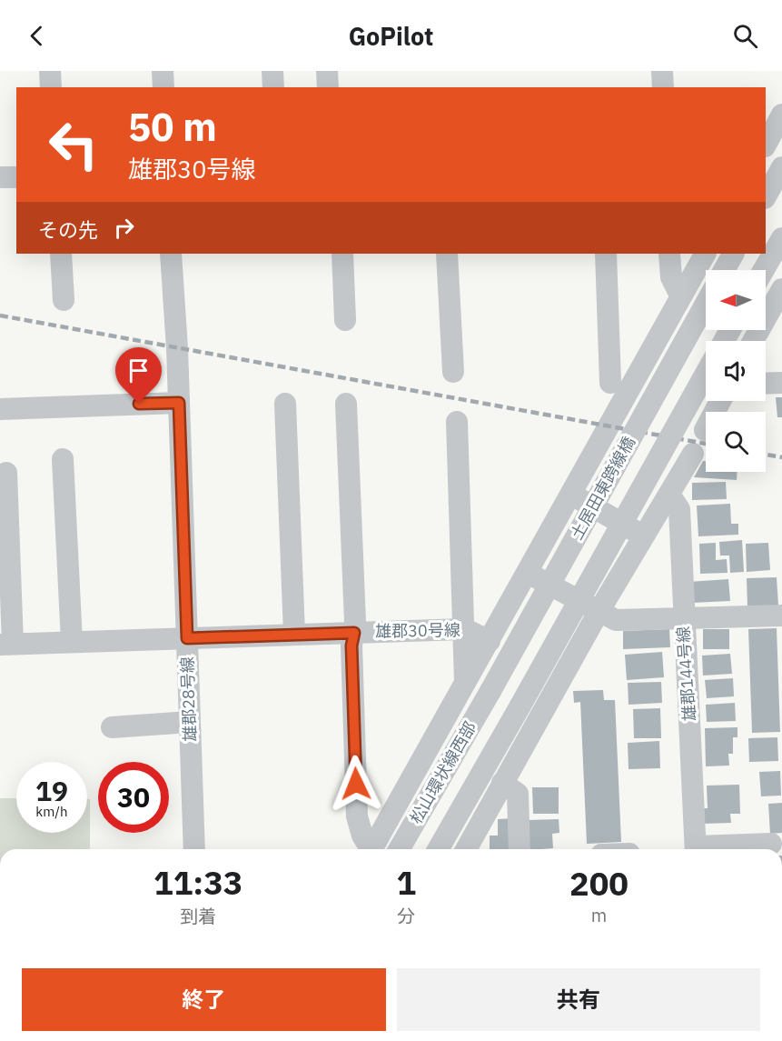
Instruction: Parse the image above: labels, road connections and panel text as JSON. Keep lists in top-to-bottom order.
{
  "streets": {
    "street": [
      "土居田東跨線橋",
      "雄郡30号線",
      "雄郡144号線",
      "雄郡28号線",
      "松山環状線西部"
    ]
  },
  "crossings": [
    ["土居田東跨線橋", "松山環状線西部"],
    ["雄郡30号線", "雄郡28号線"]
  ],
  "north": "left",
  "page": {
    "header": "GoPilot",
    "turn": ["50 m", "雄郡30号線"],
    "then": "その先",
    "speed": "19 km/h",
    "limit": "30",
    "eta": [
      "11:33",
      "到着",
      "1",
      "分",
      "200",
      "m"
    ],
    "buttons": ["終了", "共有"]
  }
}
